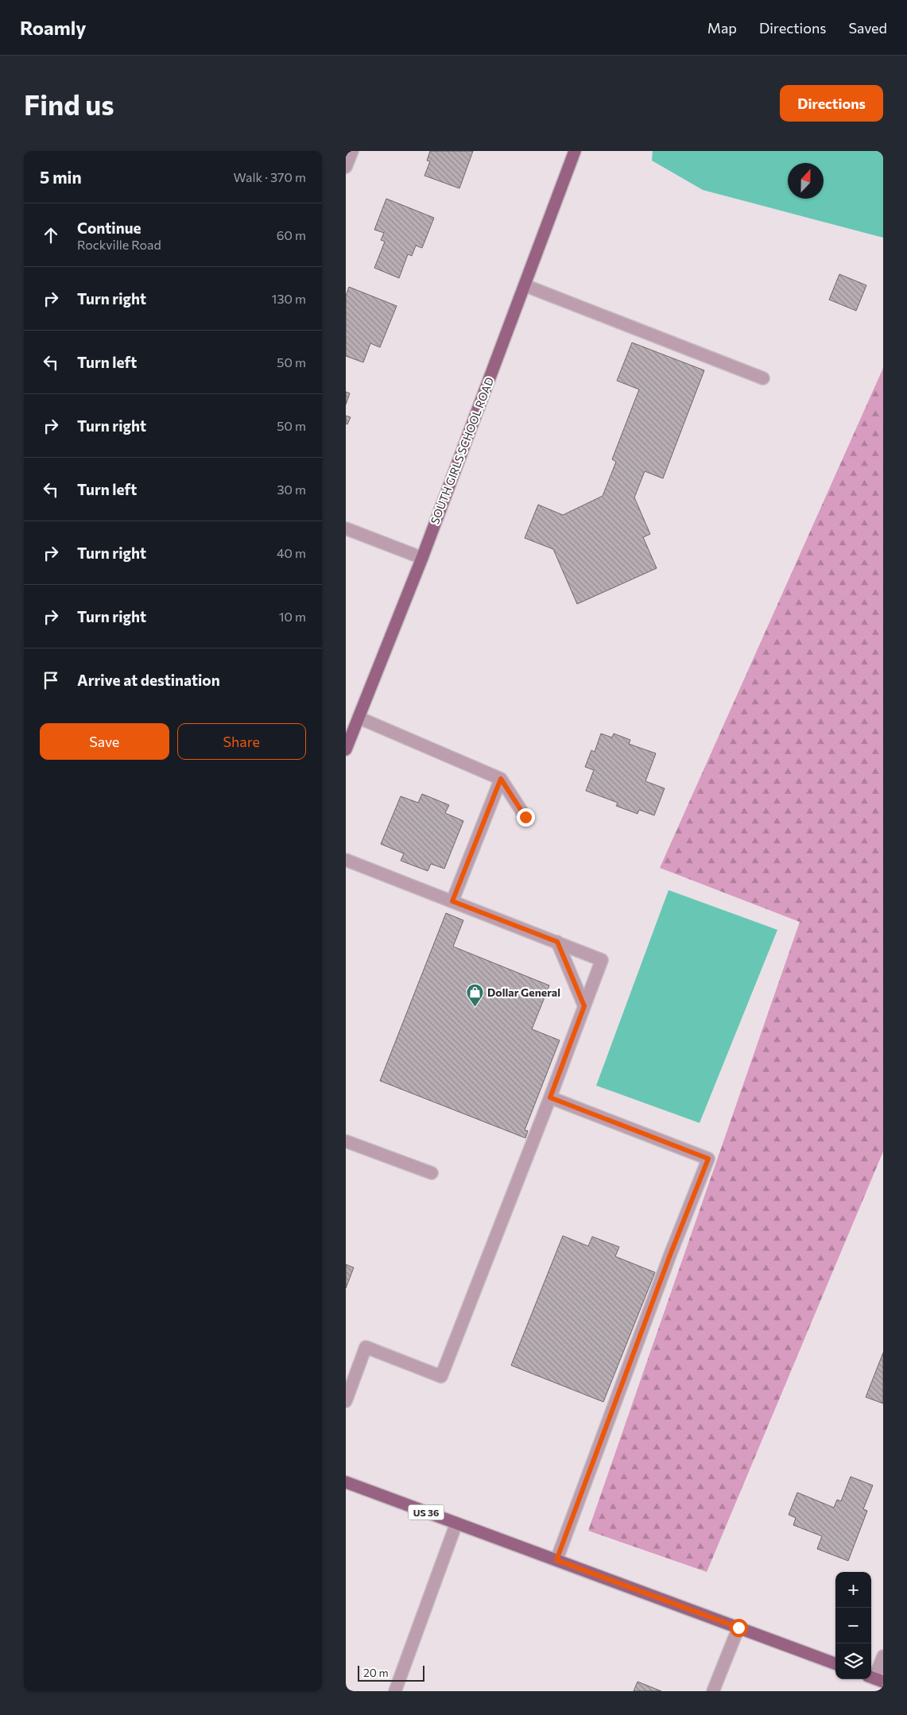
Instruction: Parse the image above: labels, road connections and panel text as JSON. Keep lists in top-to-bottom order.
{
  "streets": {
    "main road": ["SOUTH GIRLS SCHOOL ROAD", "US 36"]
  },
  "places": {
    "shop": ["Dollar General"]
  },
  "scale_bar": "20 m",
  "north": "top",
  "page": {
    "header": "Roamly",
    "nav": ["Map", "Directions", "Saved"],
    "buttons": [
      "Directions",
      ["Save", "Share"]
    ],
    "title": "Find us",
    "heading": ["5 min", "Walk · 370 m"],
    "list": [
      ["Continue", "Rockville Road", "60 m"],
      ["Turn right", "130 m"],
      ["Turn left", "50 m"],
      ["Turn right", "50 m"],
      ["Turn left", "30 m"],
      ["Turn right", "40 m"],
      ["Turn right", "10 m"],
      "Arrive at destination"
    ],
    "map_buttons": ["+", "−"],
    "scale": "20 m"
  }
}
